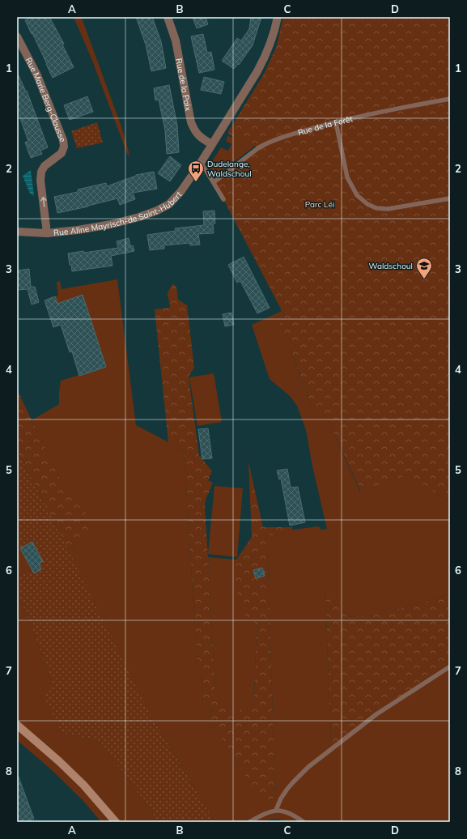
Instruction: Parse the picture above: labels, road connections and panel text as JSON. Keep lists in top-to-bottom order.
{
  "streets": {
    "street": ["Rue de la Paix", "Rue Marie Berg-Clausse", "Rue Aline Mayrisch-de Saint-Hubert"],
    "lane": ["Rue de la Forêt"]
  },
  "crossings": [
    ["Rue Marie Berg-Clausse", "Rue Aline Mayrisch-de Saint-Hubert"]
  ],
  "one_way": ["Rue Marie Berg-Clausse"],
  "parks": ["Parc Léi"],
  "places": {
    "bus stop": ["Dudelange, Waldschoul"],
    "school or university": ["Waldschoul"]
  },
  "grid": {
    "columns": [
      "A",
      "B",
      "C",
      "D"
    ],
    "rows": [
      "1",
      "2",
      "3",
      "4",
      "5",
      "6",
      "7",
      "8"
    ]
  }
}
